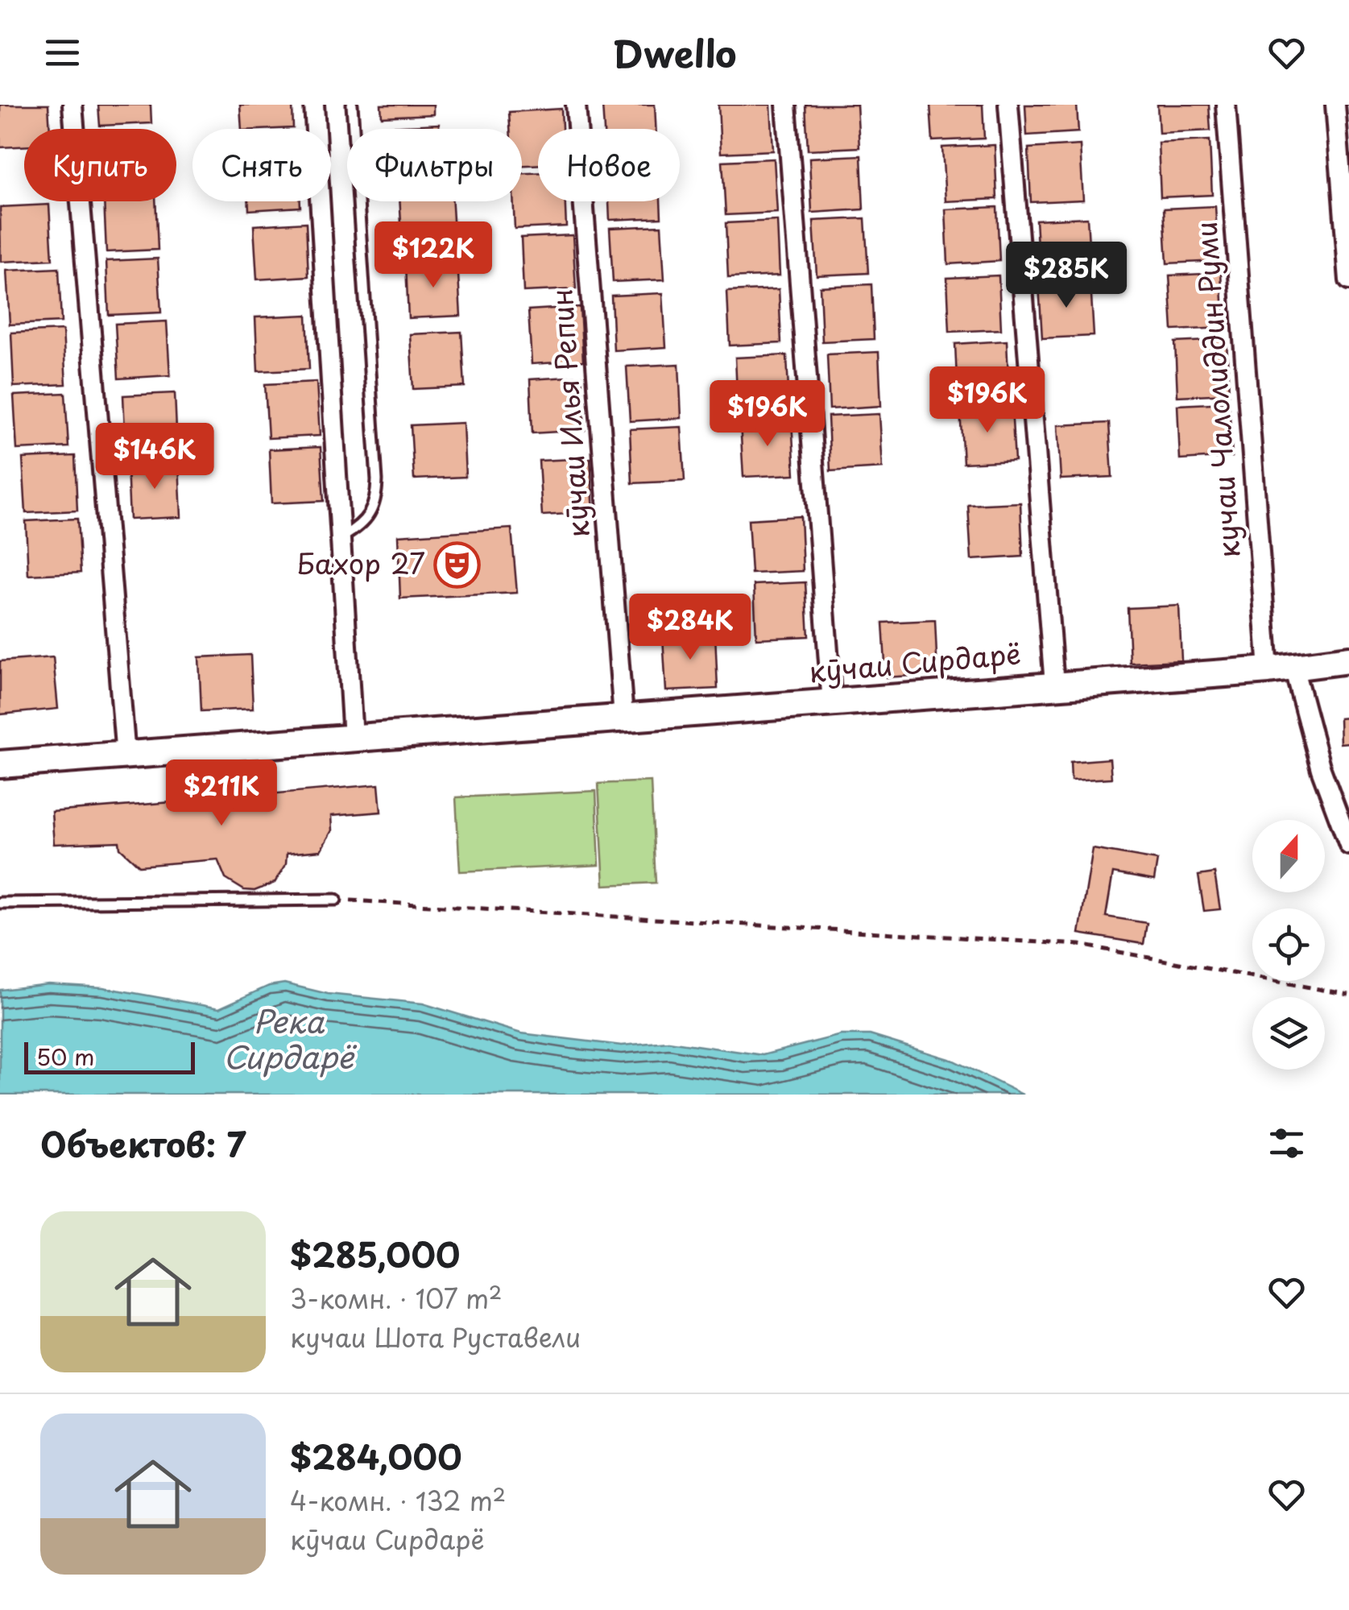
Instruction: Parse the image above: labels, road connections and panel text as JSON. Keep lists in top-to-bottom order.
{
  "streets": {
    "main road": ["кӯчаи Сирдарё"],
    "street": ["кучаи Чалолиддин Руми", "кӯчаи Илья Репин"]
  },
  "crossings": [
    ["кучаи Чалолиддин Руми", "кӯчаи Сирдарё"],
    ["кӯчаи Илья Репин", "кӯчаи Сирдарё"]
  ],
  "water": ["Река Сирдарё"],
  "places": {
    "theatre": ["Бахор 27"]
  },
  "scale_bar": "50 m",
  "north": "top",
  "page": {
    "header": "Dwello",
    "chip": [
      "Купить",
      "Снять",
      "Фильтры",
      "Новое"
    ],
    "price": [
      "$122K",
      "$285K",
      "$196K",
      "$196K",
      "$146K",
      "$284K",
      "$211K"
    ],
    "scale": "50 m",
    "heading": "Объектов: 7",
    "list": [
      {
        "name": "$285,000",
        "note": "3-комн. · 107 m² · кучаи Шота Руставели"
      },
      {
        "name": "$284,000",
        "note": "4-комн. · 132 m² · кӯчаи Сирдарё"
      }
    ]
  }
}
